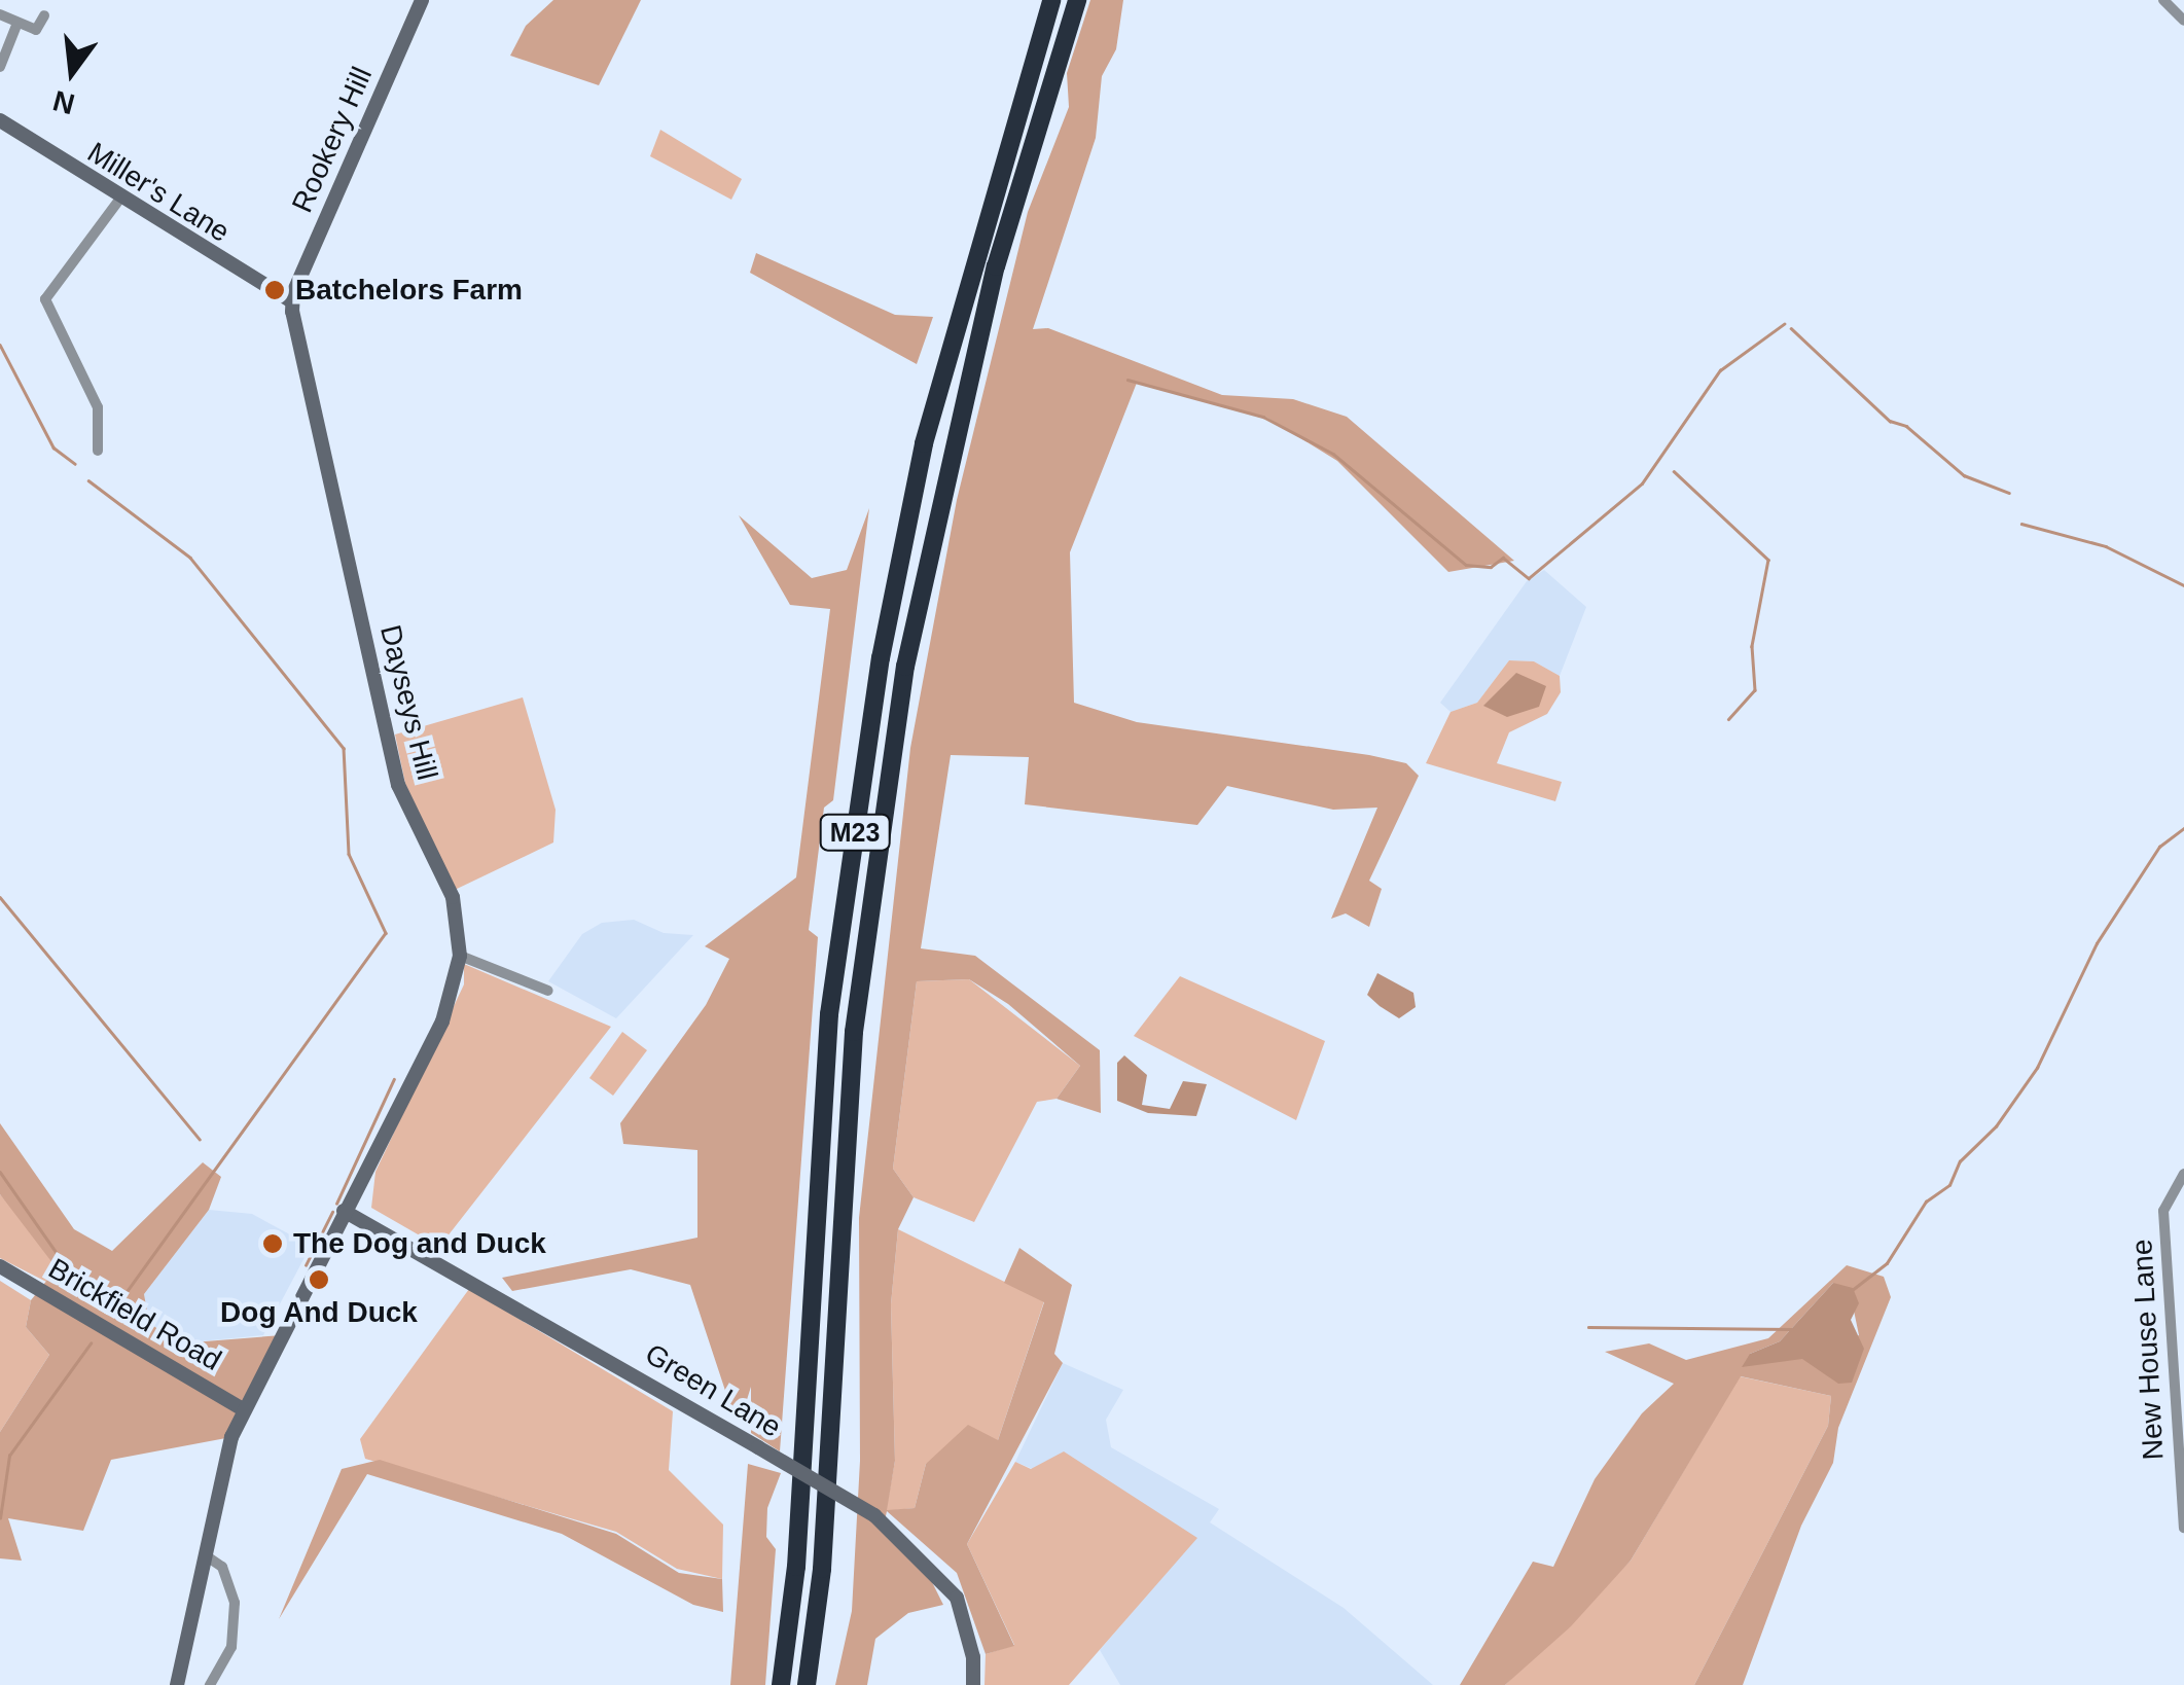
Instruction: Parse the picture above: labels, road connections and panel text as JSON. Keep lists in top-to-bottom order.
{
  "streets": {
    "highway": ["M23"],
    "street": [
      "Rookery Hill",
      "Miller's Lane",
      "Dayseys Hill",
      "Brickfield Road",
      "New House Lane",
      "Green Lane"
    ]
  },
  "crossings": [
    ["Rookery Hill", "Miller's Lane"],
    ["Rookery Hill", "Dayseys Hill"],
    ["Miller's Lane", "Dayseys Hill"],
    ["Dayseys Hill", "Brickfield Road"],
    ["Dayseys Hill", "Green Lane"]
  ],
  "places": ["Batchelors Farm", "The Dog and Duck", "Dog And Duck"],
  "north": "bottom"
}
